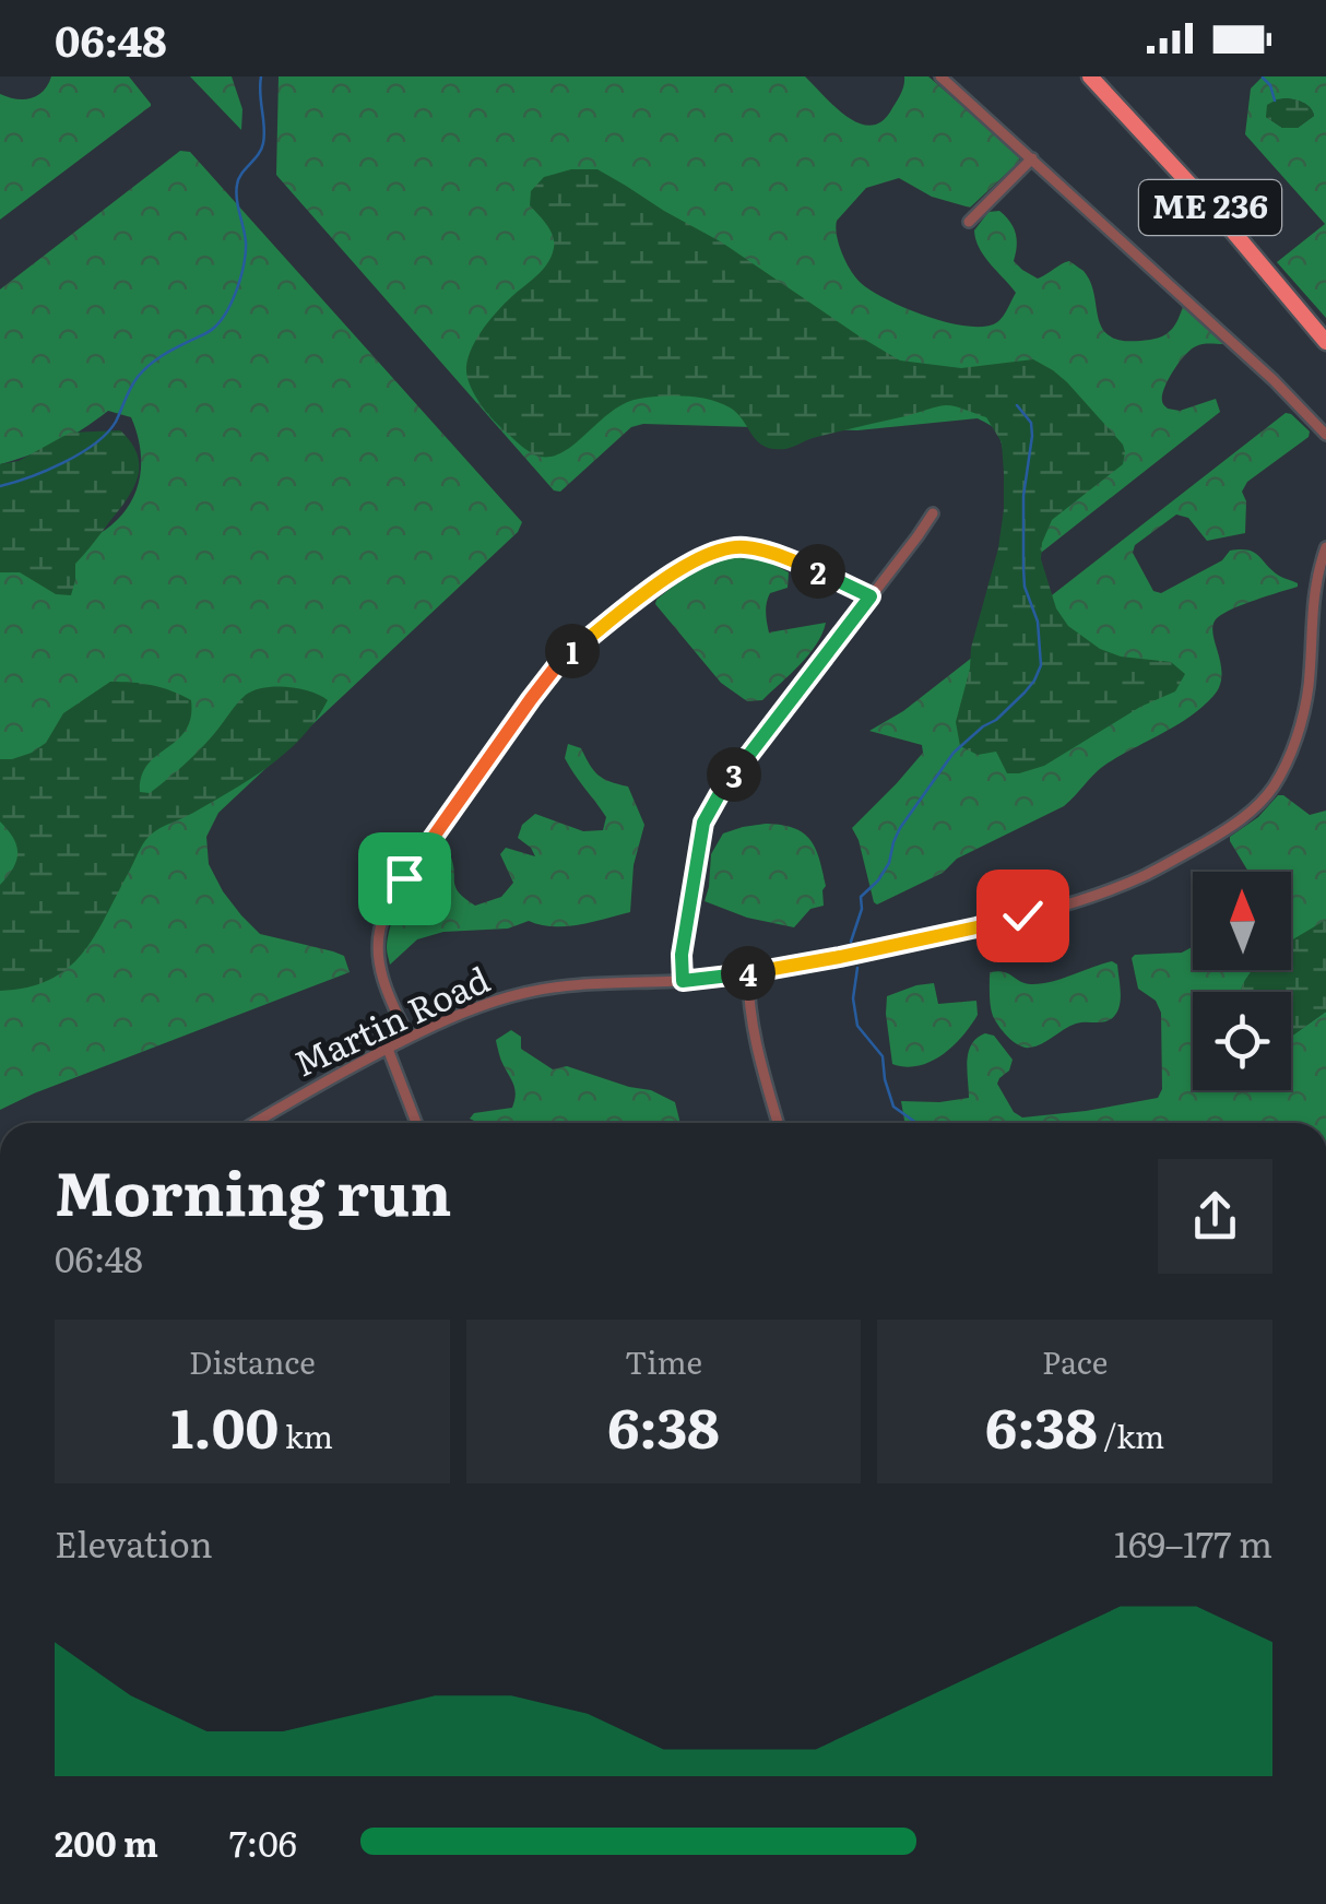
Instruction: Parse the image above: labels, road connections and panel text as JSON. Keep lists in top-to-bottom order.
{
  "streets": {
    "main road": ["ME 236"],
    "street": ["Martin Road"]
  },
  "north": "top",
  "page": {
    "status": "06:48",
    "pins": [
      "2",
      "1",
      "3",
      "4"
    ],
    "heading": ["Morning run", "06:48"],
    "stats": [
      ["Distance", "1.00 km"],
      ["Time", "6:38"],
      ["Pace", "6:38 /km"]
    ],
    "chart": ["Elevation", "169–177 m"],
    "list": [
      {
        "name": "200 m",
        "note": "7:06"
      }
    ]
  }
}
